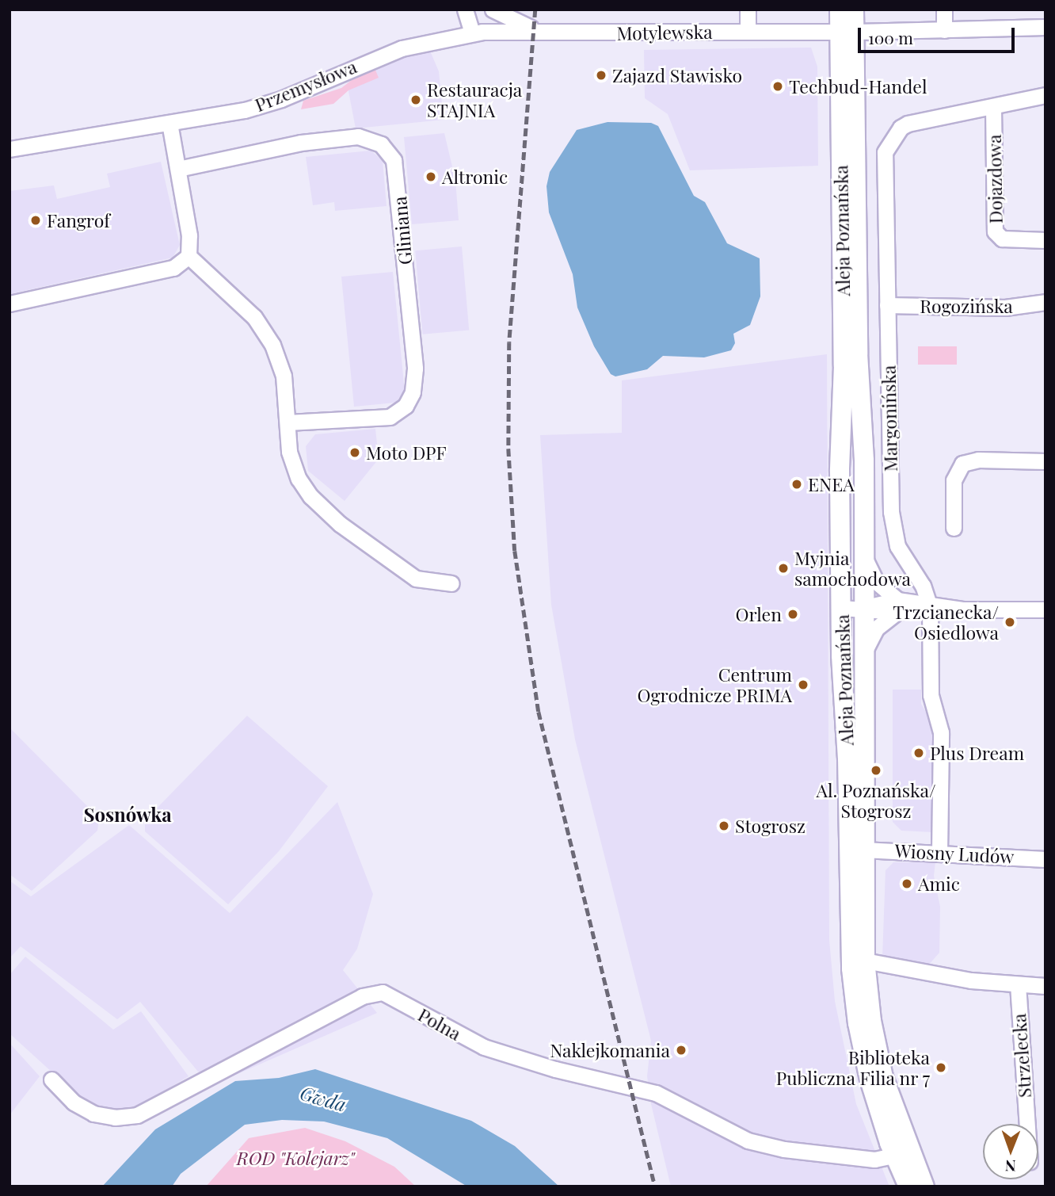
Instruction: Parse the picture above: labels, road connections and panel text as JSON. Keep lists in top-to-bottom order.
{
  "streets": {
    "main road": ["Aleja Poznańska"],
    "street": [
      "Motylewska",
      "Przemysłowa",
      "Dojazdowa",
      "Gliniana",
      "Rogozińska",
      "Margonińska",
      "Wiosny Ludów",
      "Polna",
      "Strzelecka"
    ]
  },
  "crossings": [
    ["Motylewska", "Przemysłowa"],
    ["Motylewska", "Aleja Poznańska"],
    ["Dojazdowa", "Margonińska"],
    ["Aleja Poznańska", "Wiosny Ludów"],
    ["Aleja Poznańska", "Polna"],
    ["Rogozińska", "Margonińska"],
    ["Margonińska", "Wiosny Ludów"]
  ],
  "districts": ["Sosnówka"],
  "water": ["Gwda"],
  "parks": ["ROD \"Kolejarz\""],
  "places": [
    "Zajazd Stawisko",
    "Techbud-Handel",
    "Restauracja STAJNIA",
    "Altronic",
    "Fangrof",
    "Moto DPF",
    "ENEA",
    "Myjnia samochodowa",
    "Orlen",
    "Trzcianecka/ Osiedlowa",
    "Centrum Ogrodnicze PRIMA",
    "Plus Dream",
    "Al. Poznańska/ Stogrosz",
    "Stogrosz",
    "Amic",
    "Naklejkomania",
    "Biblioteka Publiczna Filia nr 7"
  ],
  "scale_bar": "100 m",
  "north": "bottom"
}
